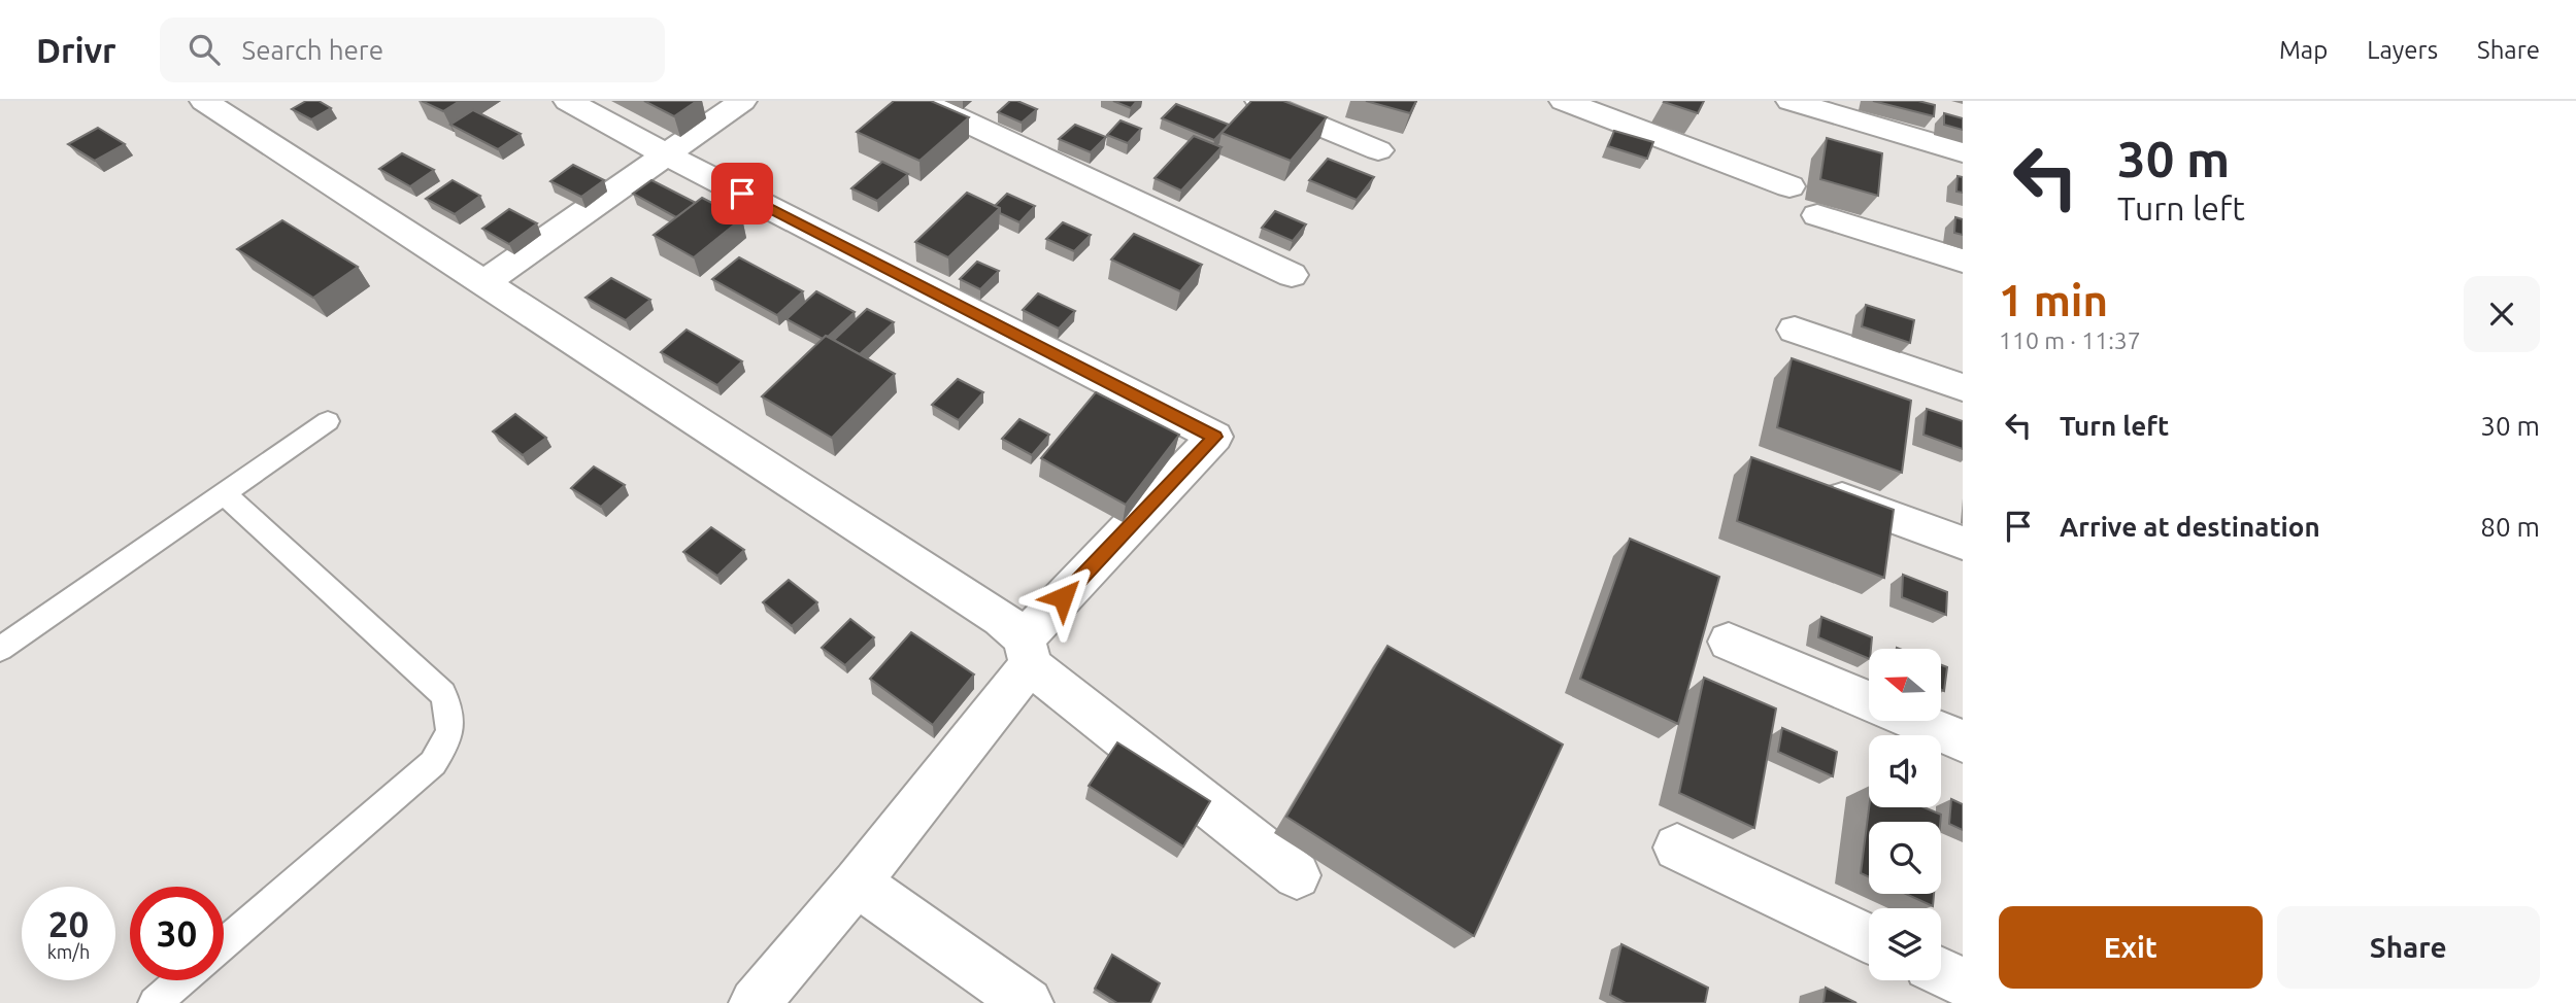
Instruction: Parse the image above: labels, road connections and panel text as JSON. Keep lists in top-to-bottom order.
{
  "north": "left",
  "page": {
    "header": "Drivr",
    "search": "Search here",
    "nav": ["Map", "Layers", "Share"],
    "turn": ["30 m", "Turn left"],
    "heading": ["1 min", "110 m · 11:37"],
    "list": [
      {
        "name": "Turn left",
        "value": "30 m"
      },
      {
        "name": "Arrive at destination",
        "value": "80 m"
      }
    ],
    "speed": "20 km/h",
    "limit": "30",
    "buttons": ["Exit", "Share"]
  }
}
